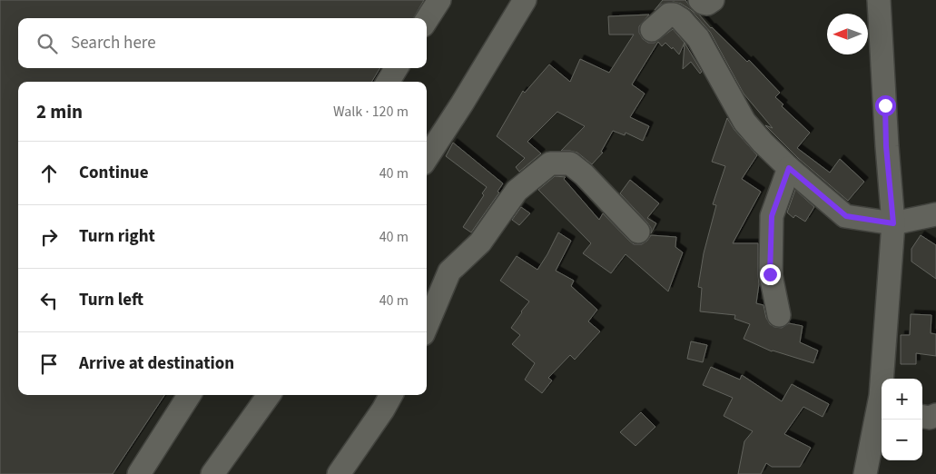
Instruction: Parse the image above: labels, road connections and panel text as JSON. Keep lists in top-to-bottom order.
{
  "north": "left",
  "page": {
    "search": "Search here",
    "heading": ["2 min", "Walk · 120 m"],
    "list": [
      ["Continue", "40 m"],
      ["Turn right", "40 m"],
      ["Turn left", "40 m"],
      "Arrive at destination"
    ],
    "map_buttons": ["+", "−"]
  }
}
